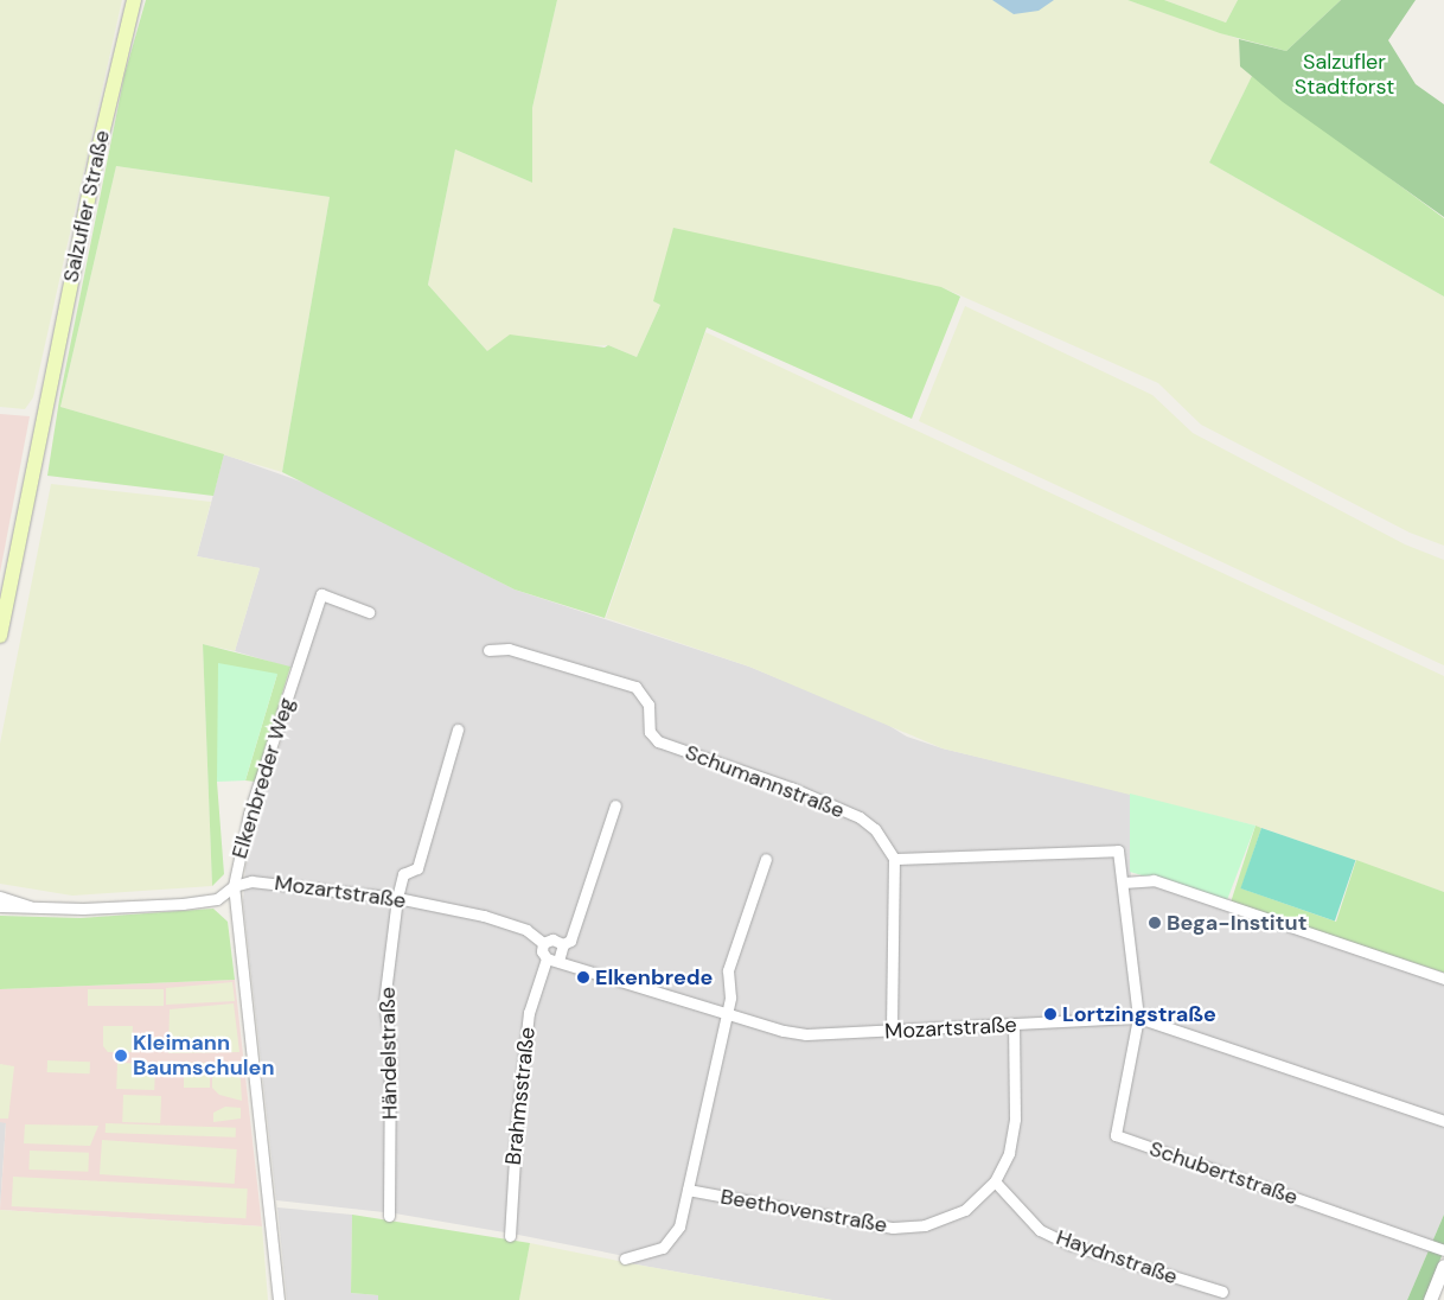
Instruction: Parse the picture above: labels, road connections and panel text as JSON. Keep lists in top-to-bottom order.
{
  "streets": {
    "main road": ["Salzufler Straße"],
    "street": [
      "Elkenbreder Weg",
      "Schumannstraße",
      "Mozartstraße",
      "Händelstraße",
      "Brahmsstraße",
      "Schubertstraße",
      "Beethovenstraße",
      "Haydnstraße"
    ]
  },
  "crossings": [
    ["Elkenbreder Weg", "Mozartstraße"],
    ["Mozartstraße", "Händelstraße"],
    ["Mozartstraße", "Brahmsstraße"],
    ["Mozartstraße", "Schubertstraße"],
    ["Mozartstraße", "Beethovenstraße"],
    ["Beethovenstraße", "Haydnstraße"]
  ],
  "parks": ["Salzufler Stadtforst"],
  "places": [
    "Bega-Institut",
    "Elkenbrede",
    "Lortzingstraße",
    "Kleimann Baumschulen"
  ]
}
